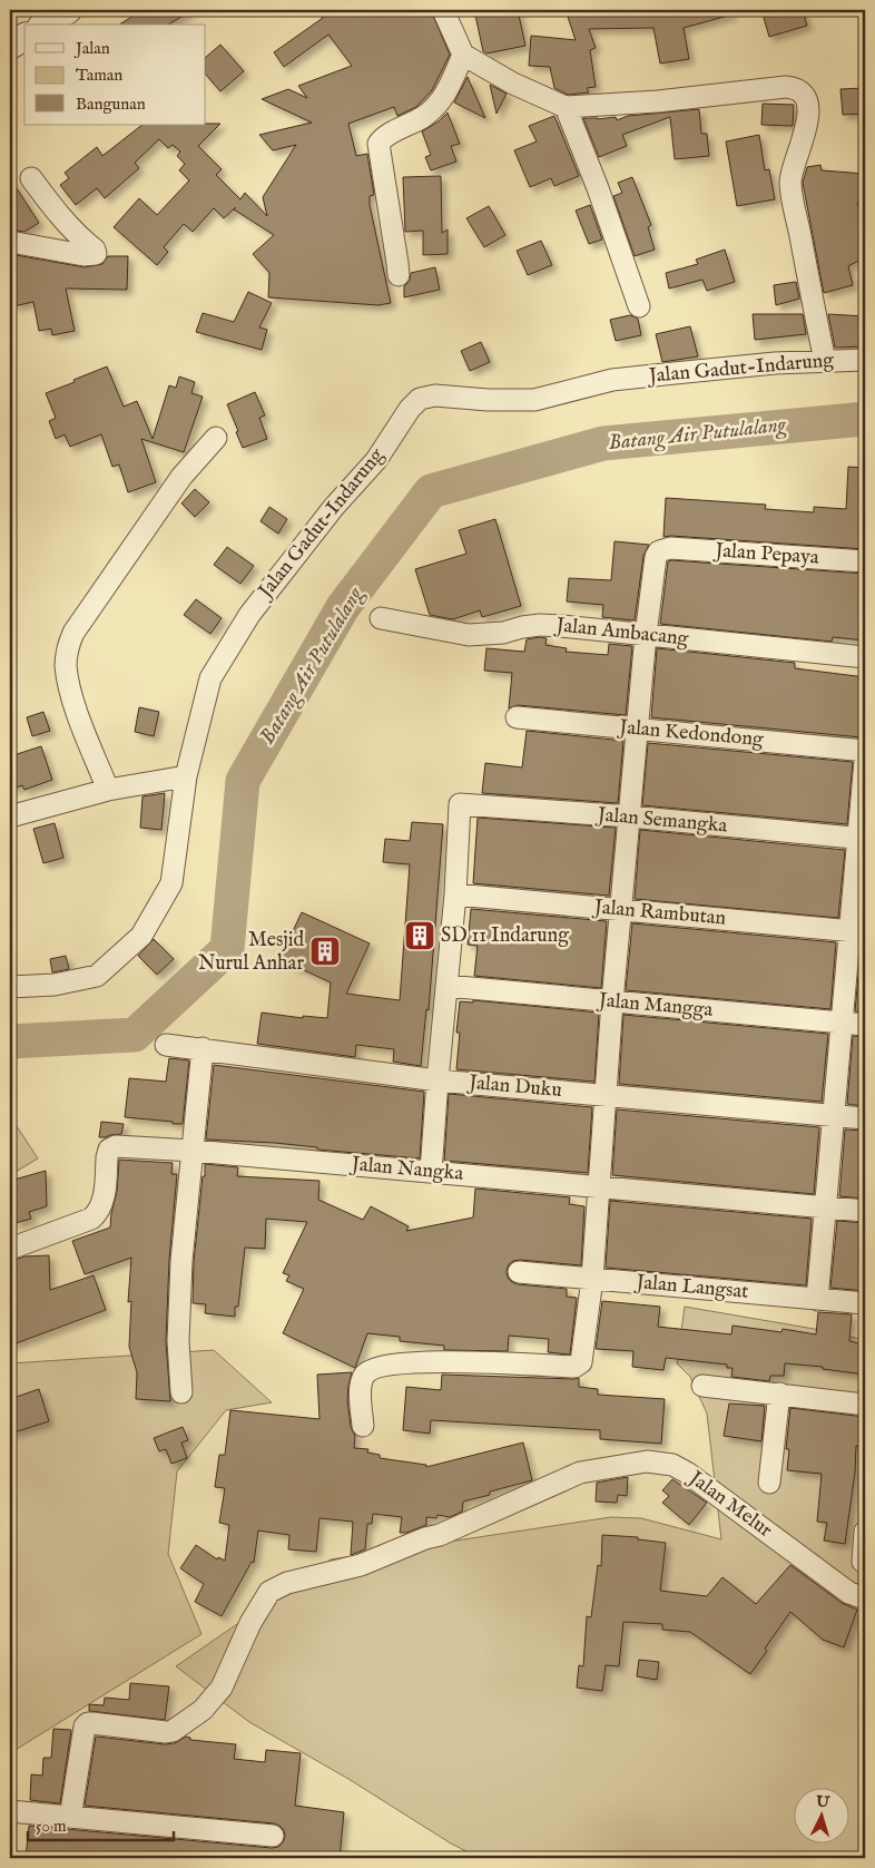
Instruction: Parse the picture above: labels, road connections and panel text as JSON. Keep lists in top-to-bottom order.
{
  "streets": {
    "street": [
      "Jalan Gadut-Indarung",
      "Jalan Pepaya",
      "Jalan Ambacang",
      "Jalan Kedondong",
      "Jalan Semangka",
      "Jalan Rambutan",
      "Jalan Mangga",
      "Jalan Duku",
      "Jalan Nangka",
      "Jalan Langsat",
      "Jalan Melur"
    ]
  },
  "crossings": [
    ["Jalan Pepaya", "Jalan Ambacang"],
    ["Jalan Semangka", "Jalan Rambutan"]
  ],
  "water": ["Batang Air Putulalang"],
  "places": {
    "building": ["SD 11 Indarung", "Mesjid Nurul Anhar"]
  },
  "legend": ["Jalan", "Taman", "Bangunan"],
  "scale_bar": "50 m",
  "north": "top"
}
